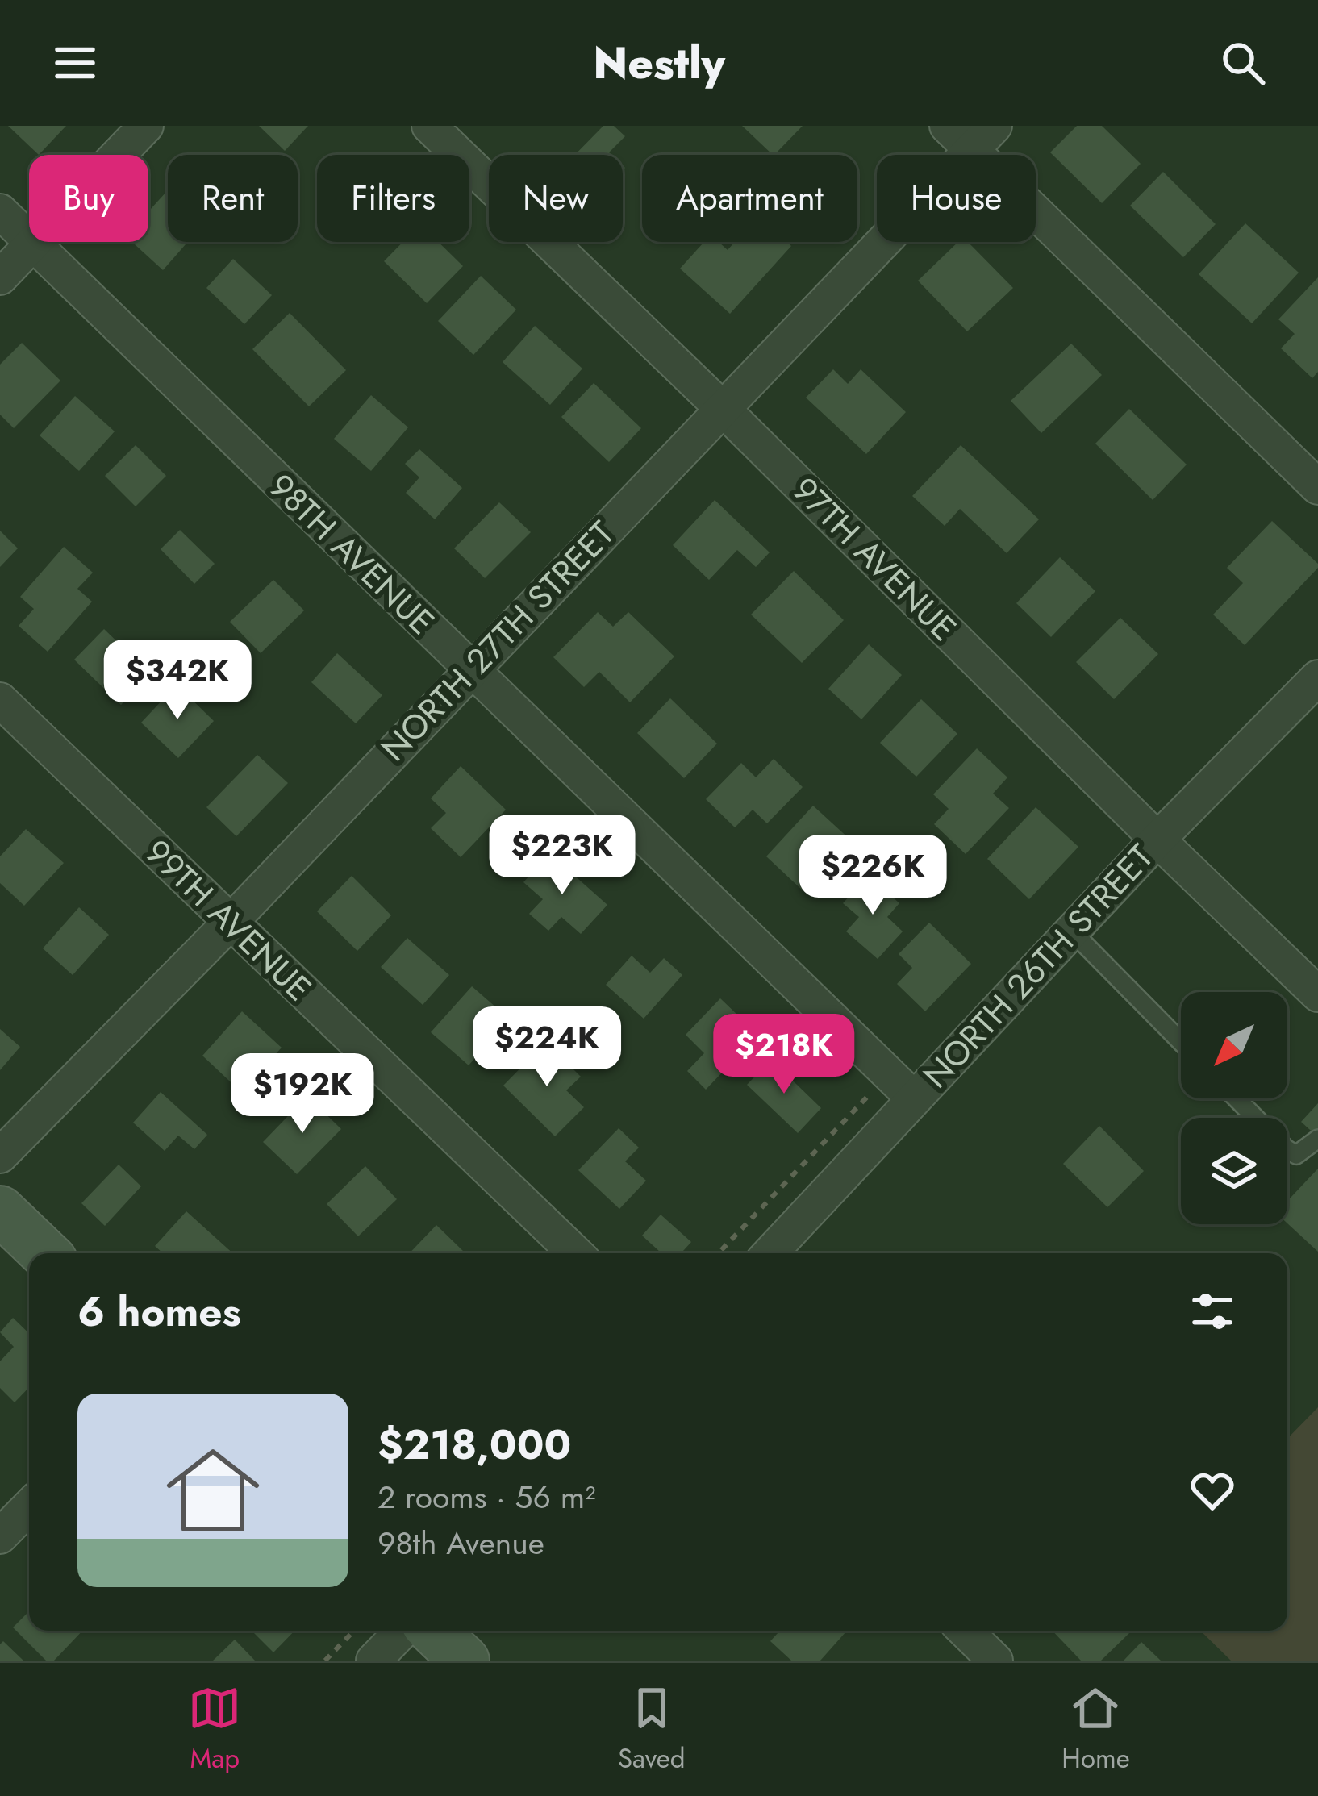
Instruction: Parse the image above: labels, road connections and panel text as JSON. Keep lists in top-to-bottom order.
{
  "streets": {
    "street": [
      "98TH AVENUE",
      "97TH AVENUE",
      "NORTH 27TH STREET",
      "99TH AVENUE",
      "NORTH 26TH STREET"
    ]
  },
  "crossings": [
    ["98TH AVENUE", "NORTH 27TH STREET"],
    ["98TH AVENUE", "NORTH 26TH STREET"],
    ["97TH AVENUE", "NORTH 27TH STREET"],
    ["97TH AVENUE", "NORTH 26TH STREET"],
    ["NORTH 27TH STREET", "99TH AVENUE"]
  ],
  "north": "bottom left",
  "page": {
    "header": "Nestly",
    "chip": [
      "Buy",
      "Rent",
      "Filters",
      "New",
      "Apartment",
      "House"
    ],
    "price": [
      "$342K",
      "$223K",
      "$226K",
      "$224K",
      "$218K",
      "$192K"
    ],
    "heading": "6 homes",
    "list": [
      {
        "name": "$218,000",
        "note": "2 rooms · 56 m² · 98th Avenue"
      }
    ],
    "tabs": ["Map", "Saved", "Home"]
  }
}
